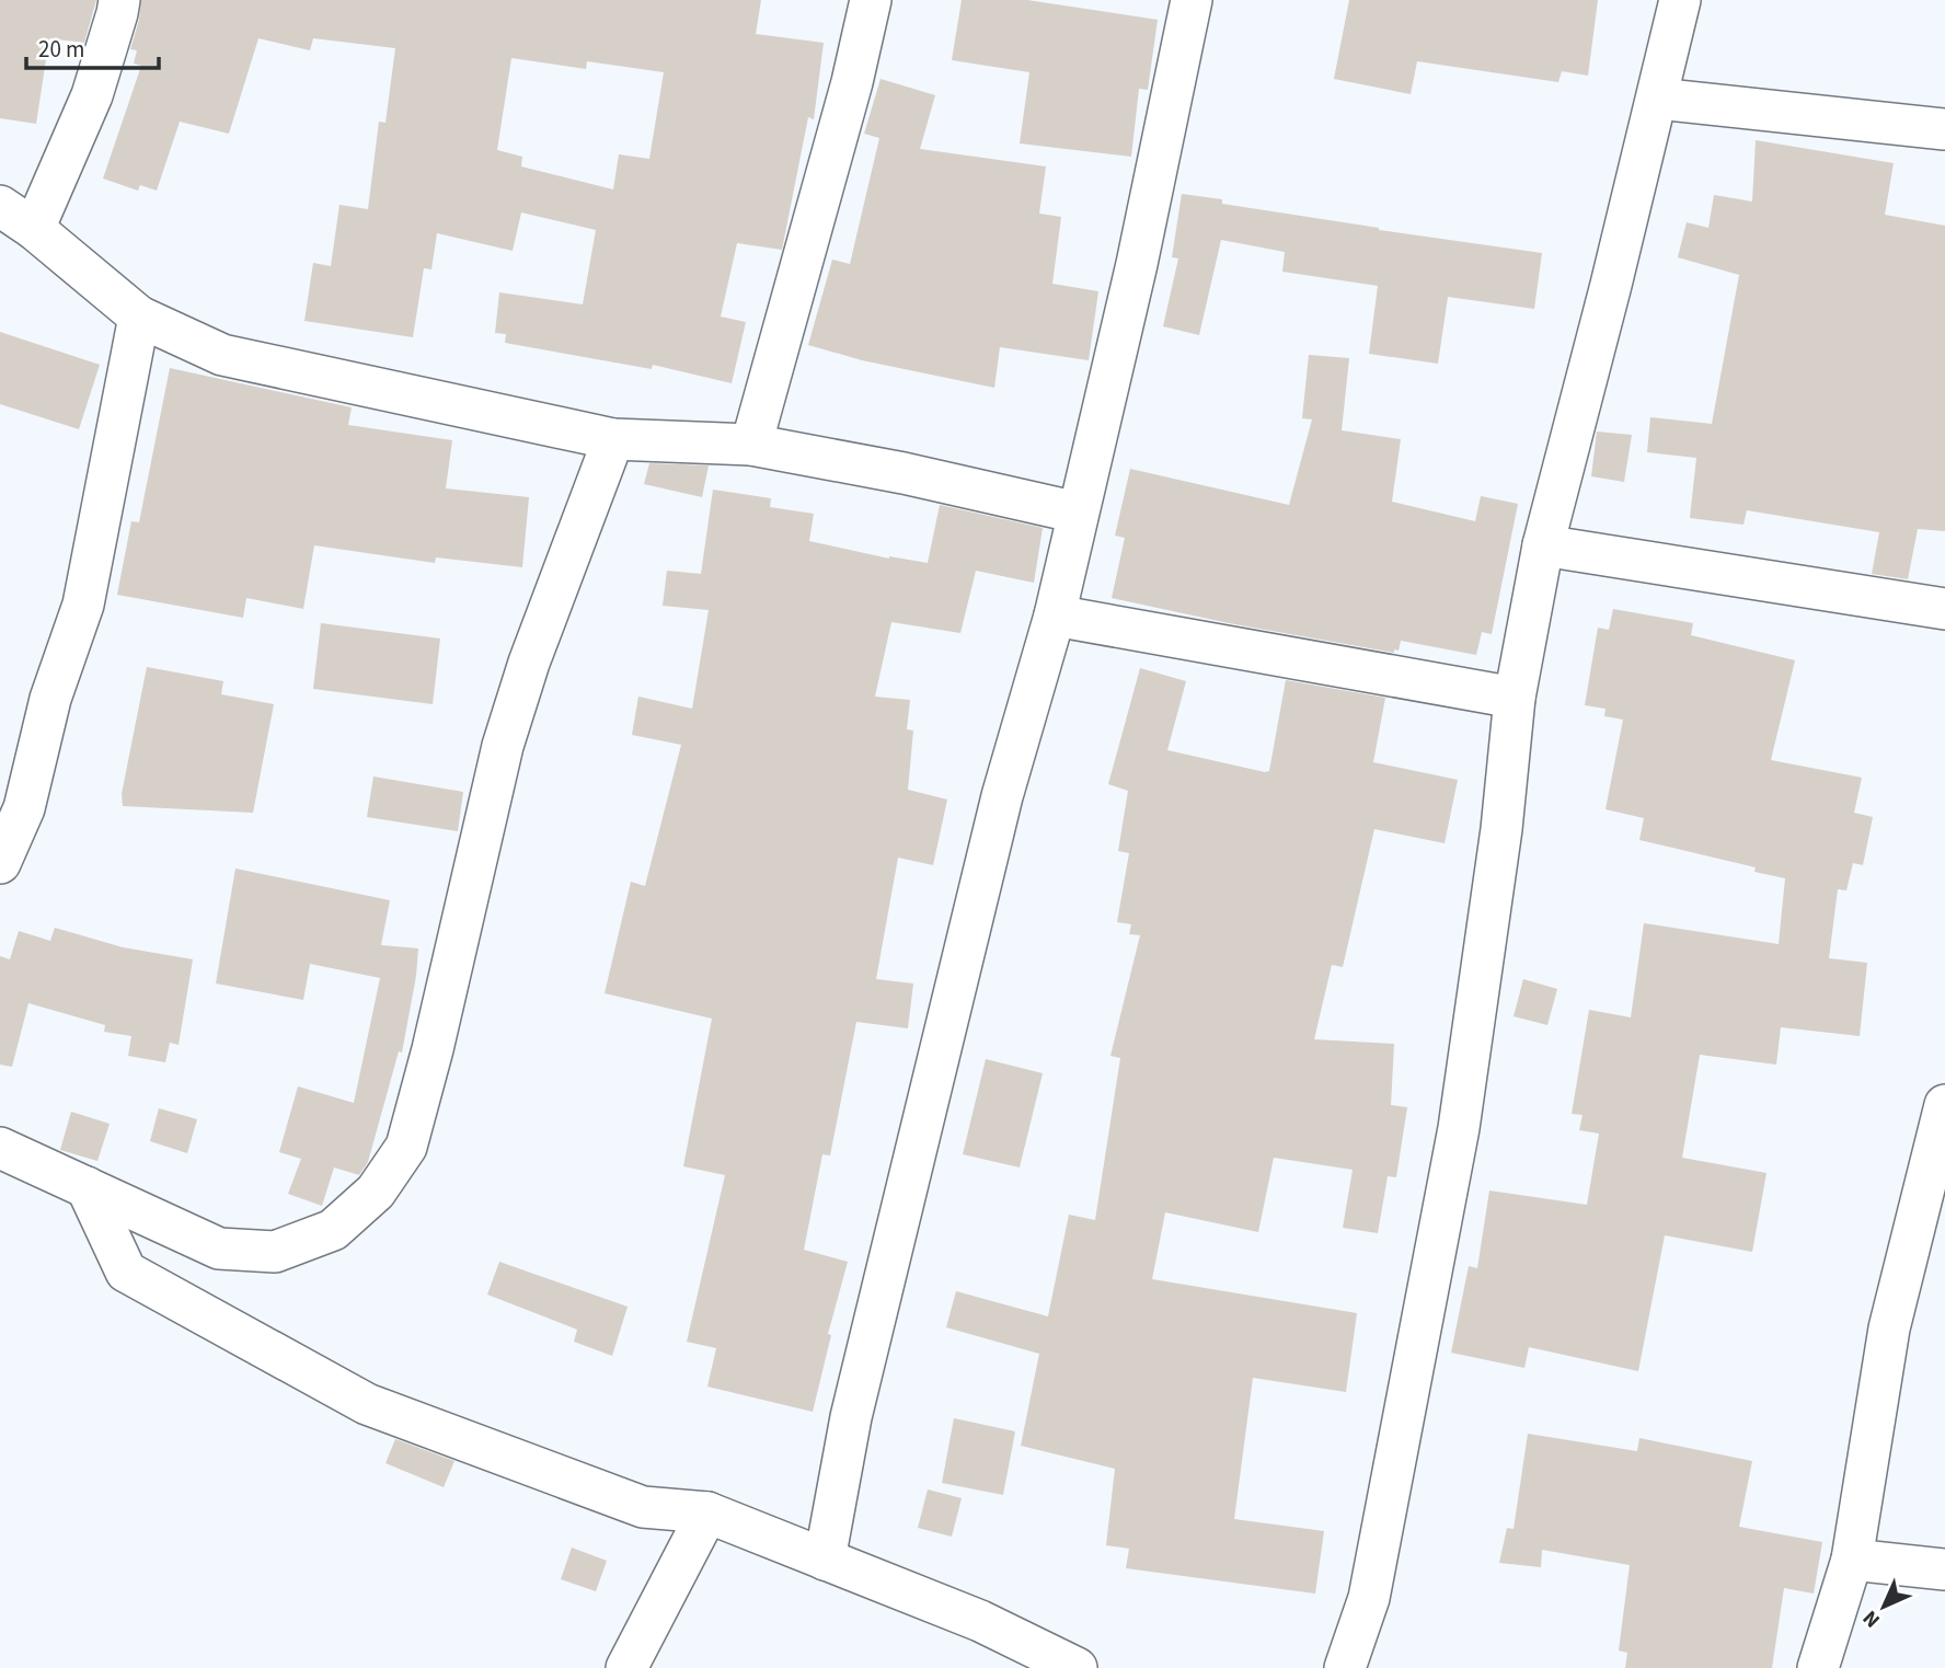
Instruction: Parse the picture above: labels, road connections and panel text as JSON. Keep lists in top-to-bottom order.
{
  "scale_bar": "20 m",
  "north": "bottom left"
}
